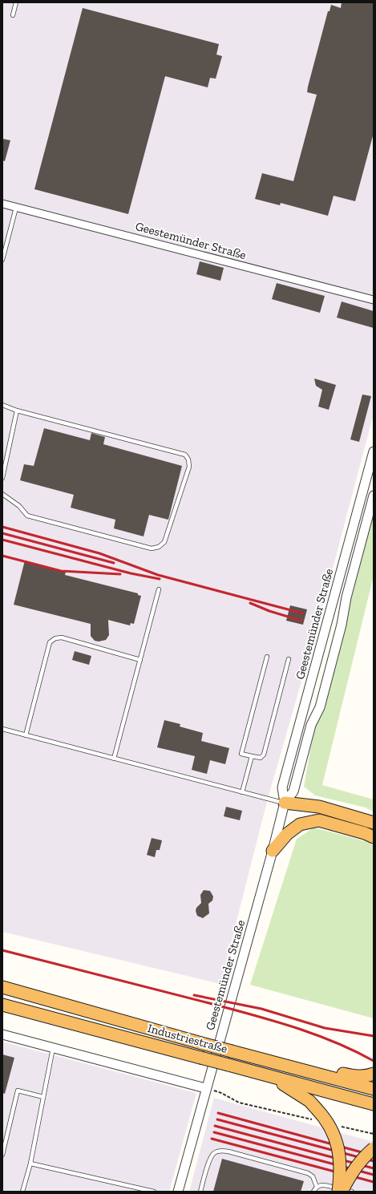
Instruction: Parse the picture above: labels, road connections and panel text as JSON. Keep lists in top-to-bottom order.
{
  "streets": {
    "highway": ["Industriestraße"],
    "street": ["Geestemünder Straße"]
  }
}
